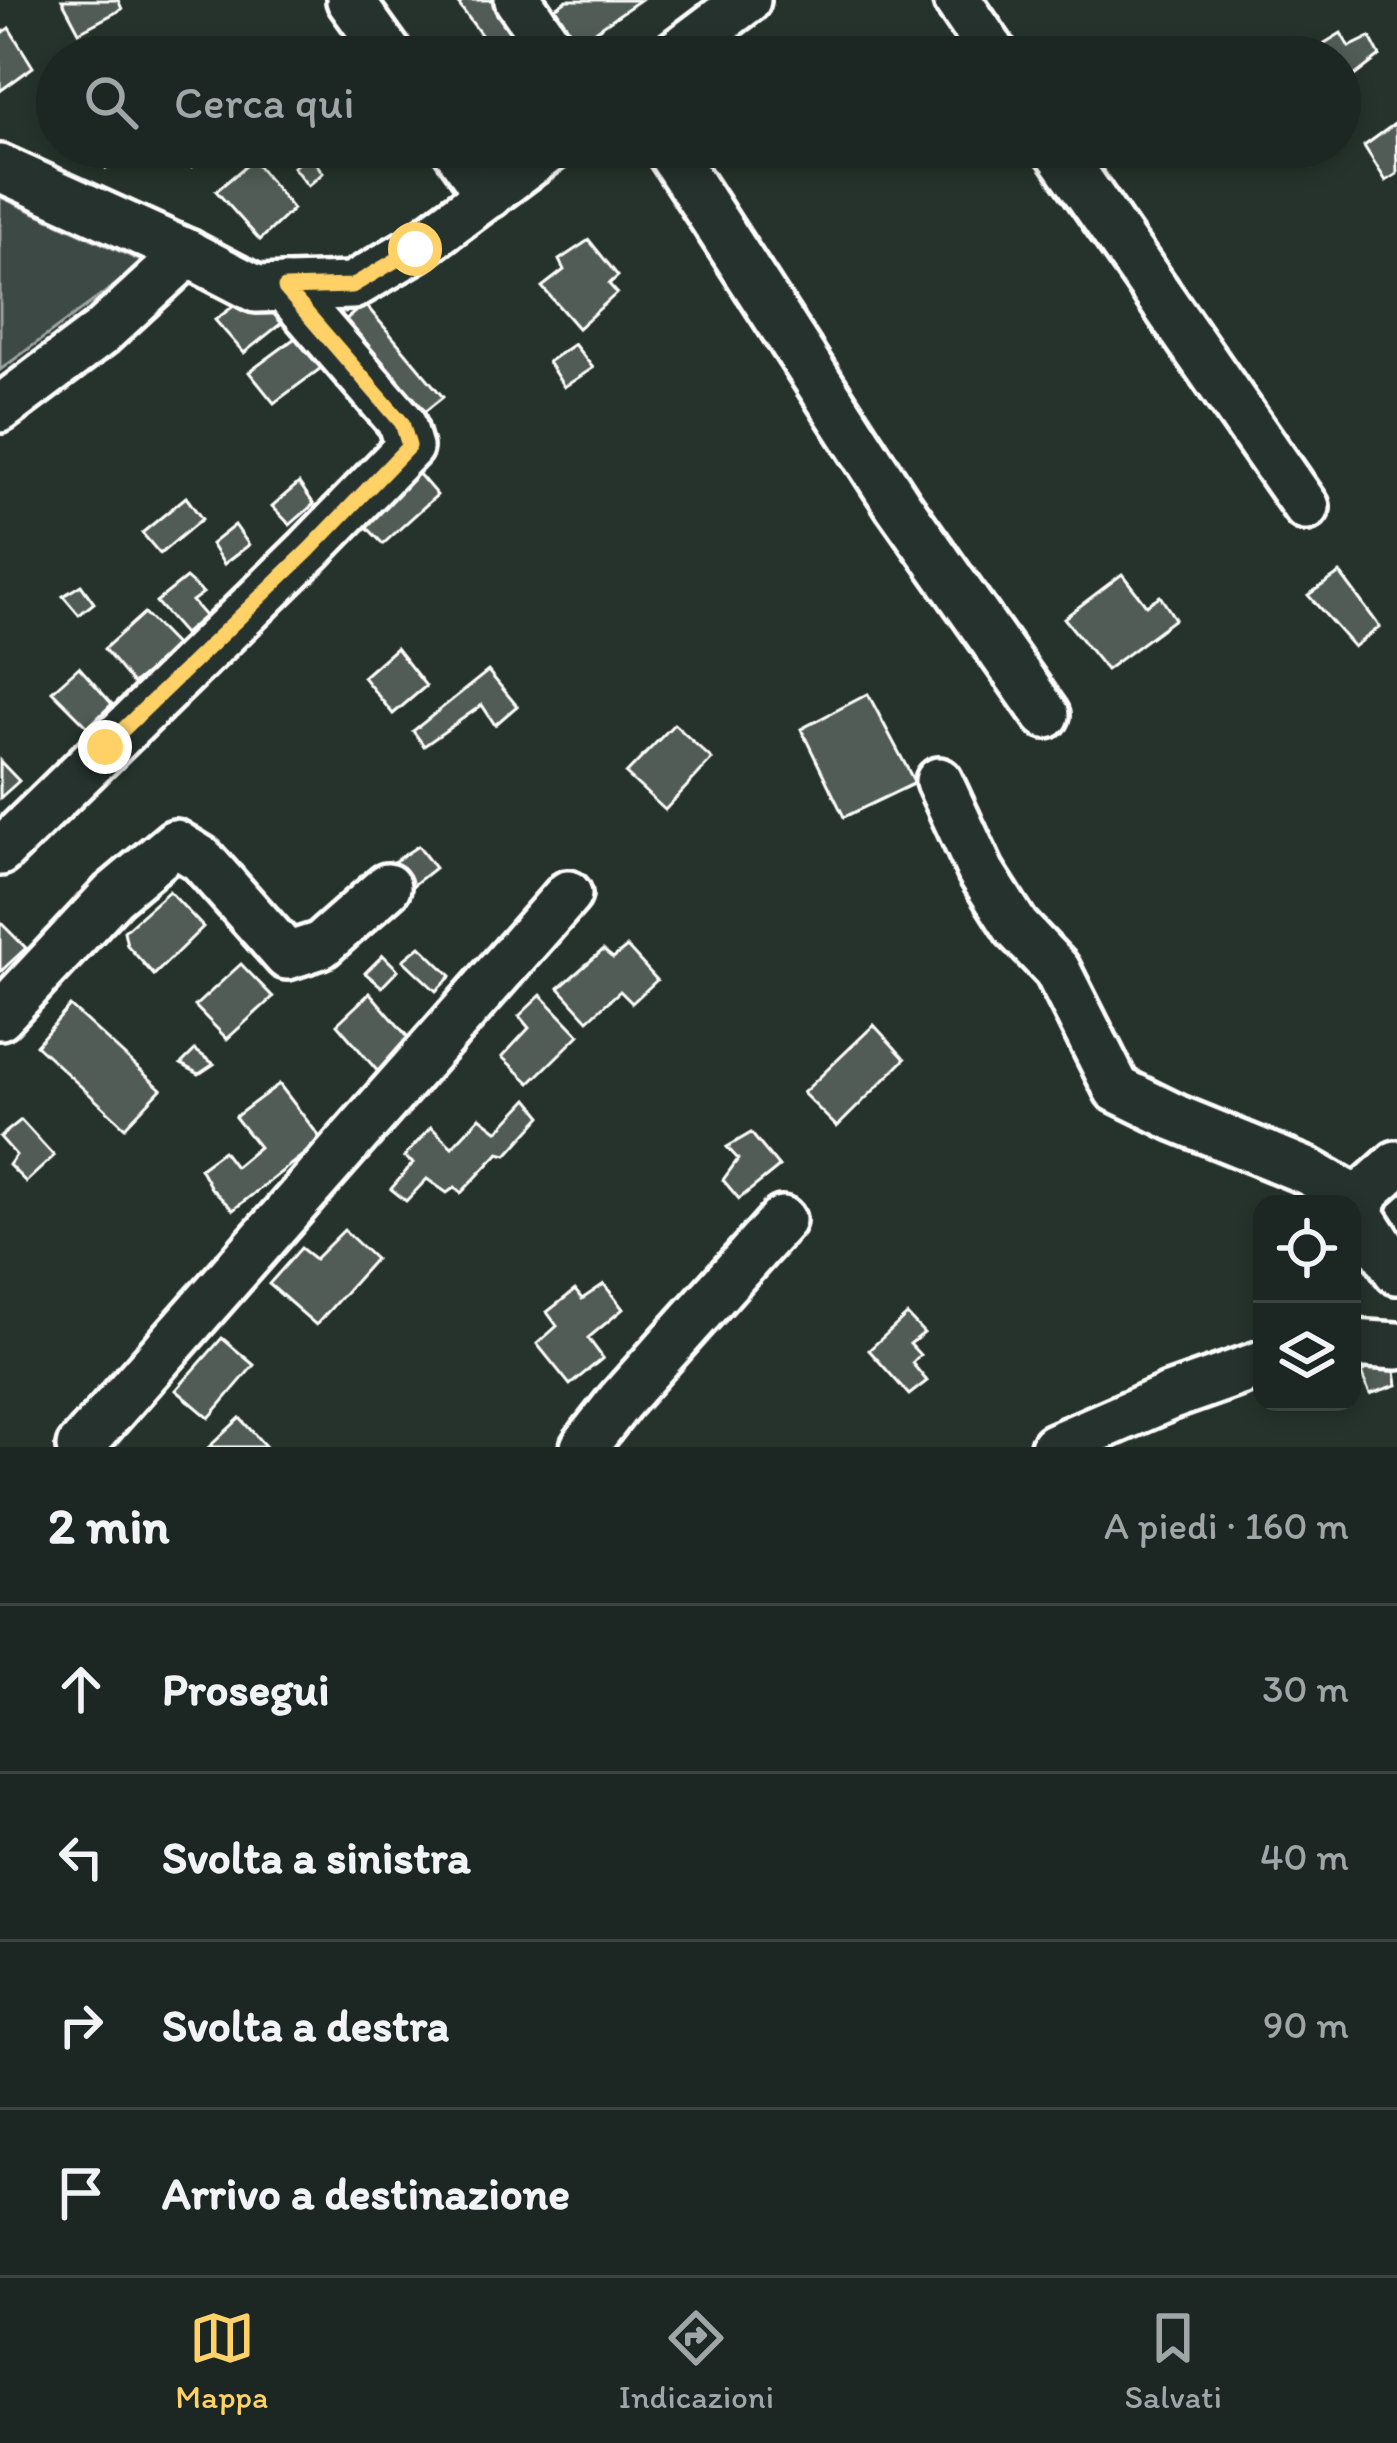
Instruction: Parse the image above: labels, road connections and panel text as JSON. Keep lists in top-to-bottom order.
{
  "page": {
    "search": "Cerca qui",
    "heading": ["2 min", "A piedi · 160 m"],
    "list": [
      ["Prosegui", "30 m"],
      ["Svolta a sinistra", "40 m"],
      ["Svolta a destra", "90 m"],
      "Arrivo a destinazione"
    ],
    "nav": ["Mappa", "Indicazioni", "Salvati"]
  }
}
